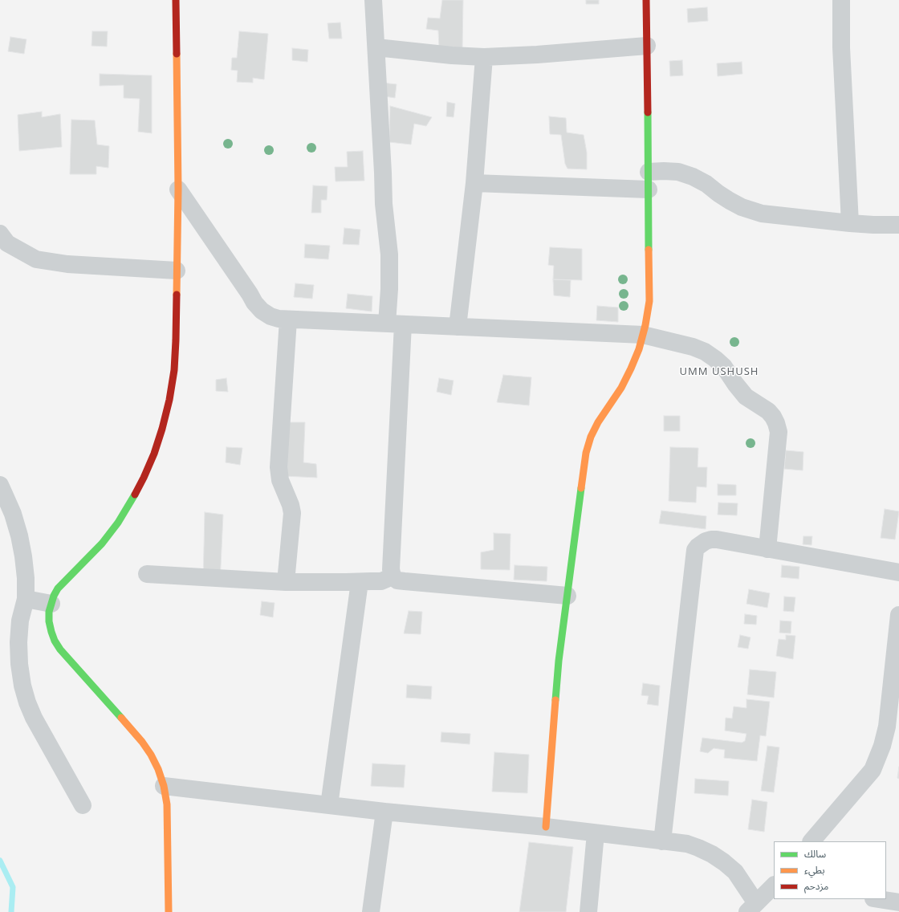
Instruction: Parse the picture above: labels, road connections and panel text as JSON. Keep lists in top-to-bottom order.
{
  "districts": ["UMM USHUSH"],
  "legend": ["سالك", "بطيء", "مزدحم"]
}
